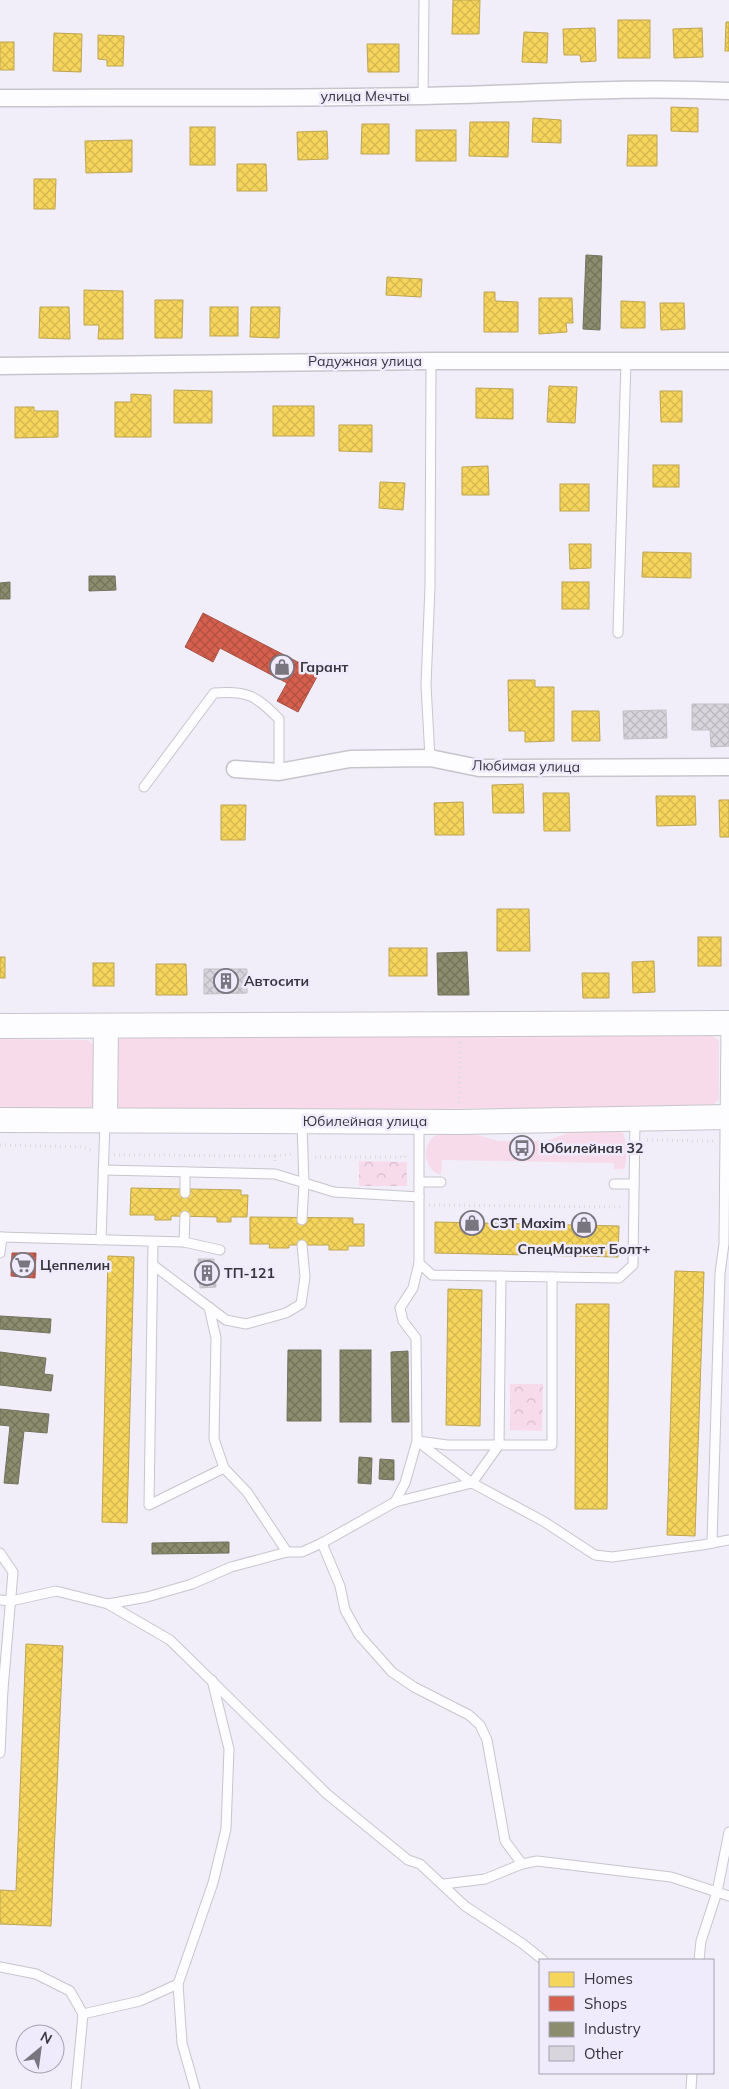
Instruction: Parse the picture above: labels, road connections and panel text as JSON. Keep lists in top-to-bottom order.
{
  "streets": {
    "main road": ["Юбилейная улица"],
    "street": ["улица Мечты", "Радужная улица", "Любимая улица"]
  },
  "places": {
    "shop": ["Гарант", "СЗТ Maxim", "СпецМаркет Болт+"],
    "building": ["Автосити", "ТП-121"],
    "bus stop": ["Юбилейная 32"],
    "supermarket": ["Цеппелин"]
  },
  "legend": [
    "Homes",
    "Shops",
    "Industry",
    "Other"
  ],
  "north": "top right"
}
